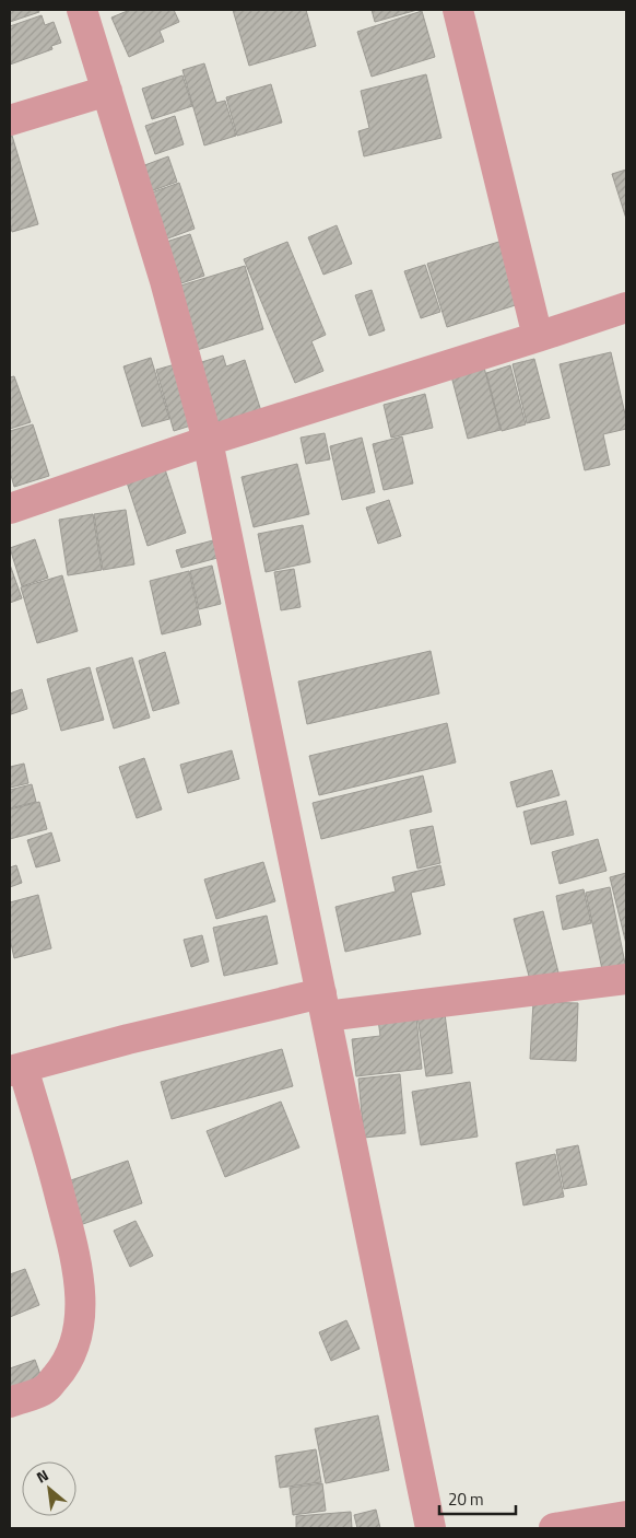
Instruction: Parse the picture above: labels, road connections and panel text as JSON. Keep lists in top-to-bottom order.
{
  "scale_bar": "20 m",
  "north": "top left"
}
